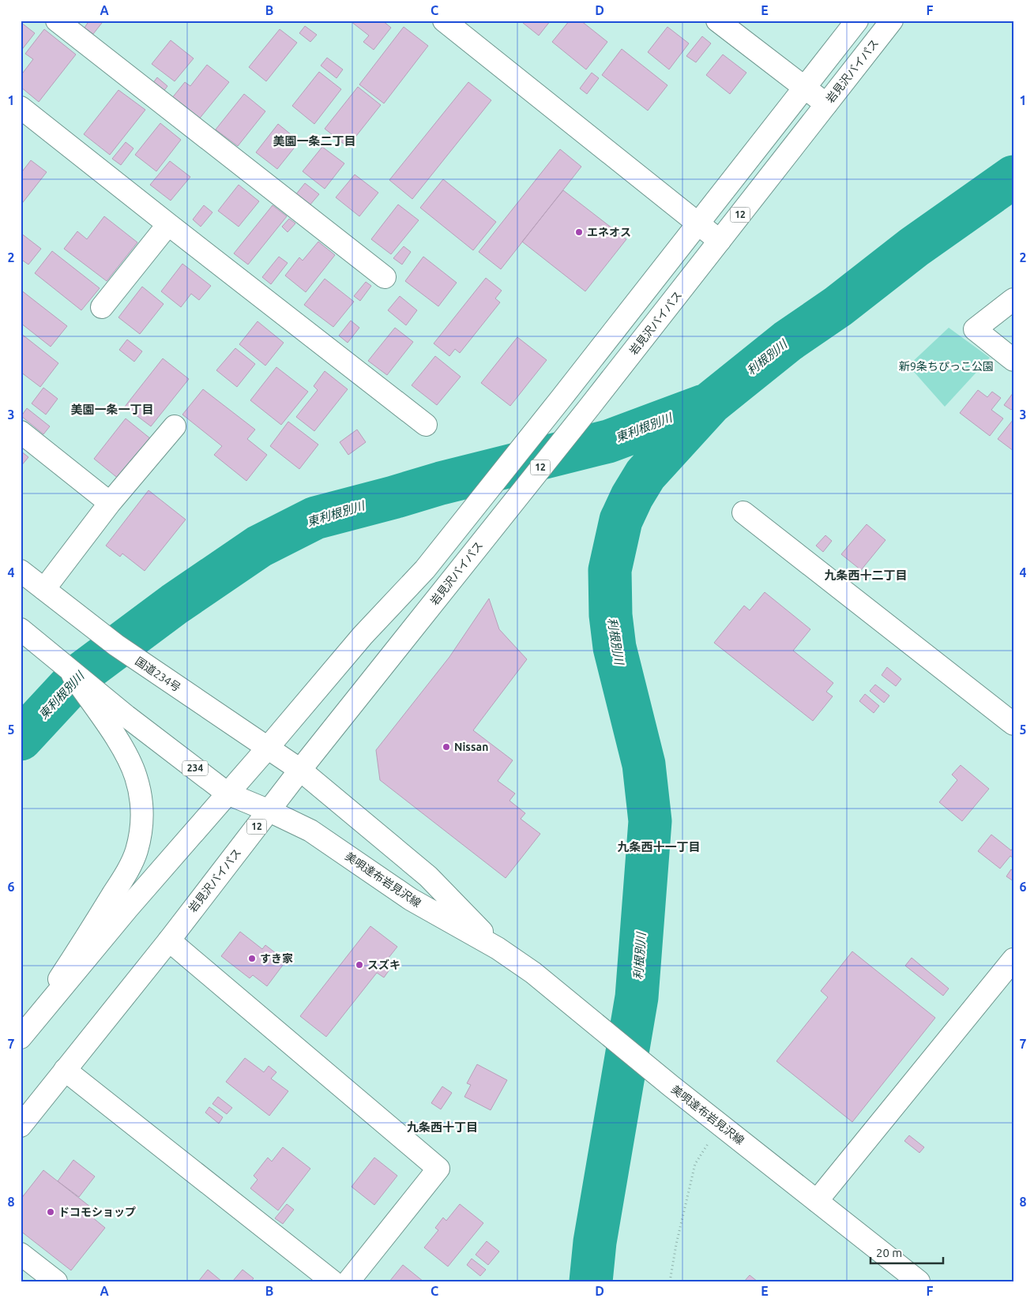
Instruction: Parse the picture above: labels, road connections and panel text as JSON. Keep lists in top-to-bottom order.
{
  "streets": {
    "main road": [
      "岩見沢バイパス",
      "12",
      "国道234号",
      "234",
      "美唄達布岩見沢線"
    ]
  },
  "crossings": [
    ["岩見沢バイパス", "国道234号"],
    ["岩見沢バイパス", "234"],
    ["岩見沢バイパス", "美唄達布岩見沢線"],
    ["12", "国道234号"],
    ["12", "234"],
    ["国道234号", "美唄達布岩見沢線"],
    ["234", "美唄達布岩見沢線"]
  ],
  "districts": [
    "美園一条二丁目",
    "美園一条一丁目",
    "九条西十二丁目",
    "九条西十一丁目",
    "九条西十丁目"
  ],
  "water": ["利根別川", "東利根別川"],
  "parks": ["新9条ちぴっこ公園"],
  "places": [
    "エネオス",
    "Nissan",
    "すき家",
    "スズキ",
    "ドコモショップ"
  ],
  "scale_bar": "20 m",
  "grid": {
    "columns": [
      "A",
      "B",
      "C",
      "D",
      "E",
      "F"
    ],
    "rows": [
      "1",
      "2",
      "3",
      "4",
      "5",
      "6",
      "7",
      "8"
    ]
  }
}
